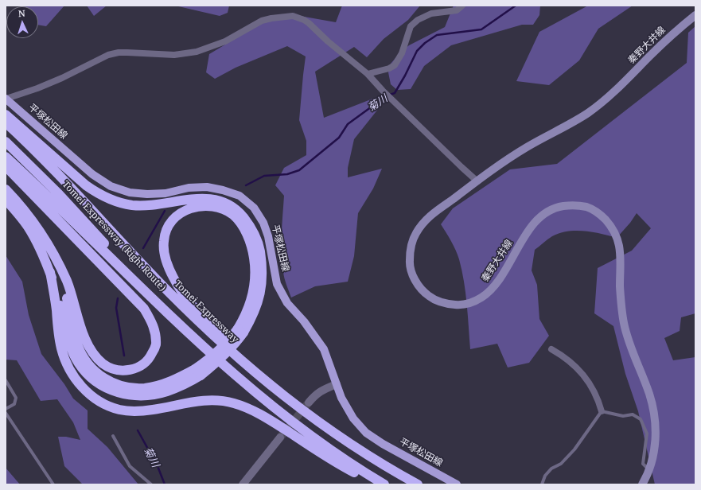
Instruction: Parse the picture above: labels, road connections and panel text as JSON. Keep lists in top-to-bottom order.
{
  "streets": {
    "highway": ["Tomei Expressway (Right Route)", "Tomei Expressway"],
    "main road": ["秦野大井線", "平塚松田線"]
  },
  "water": ["菊川"],
  "north": "top"
}
